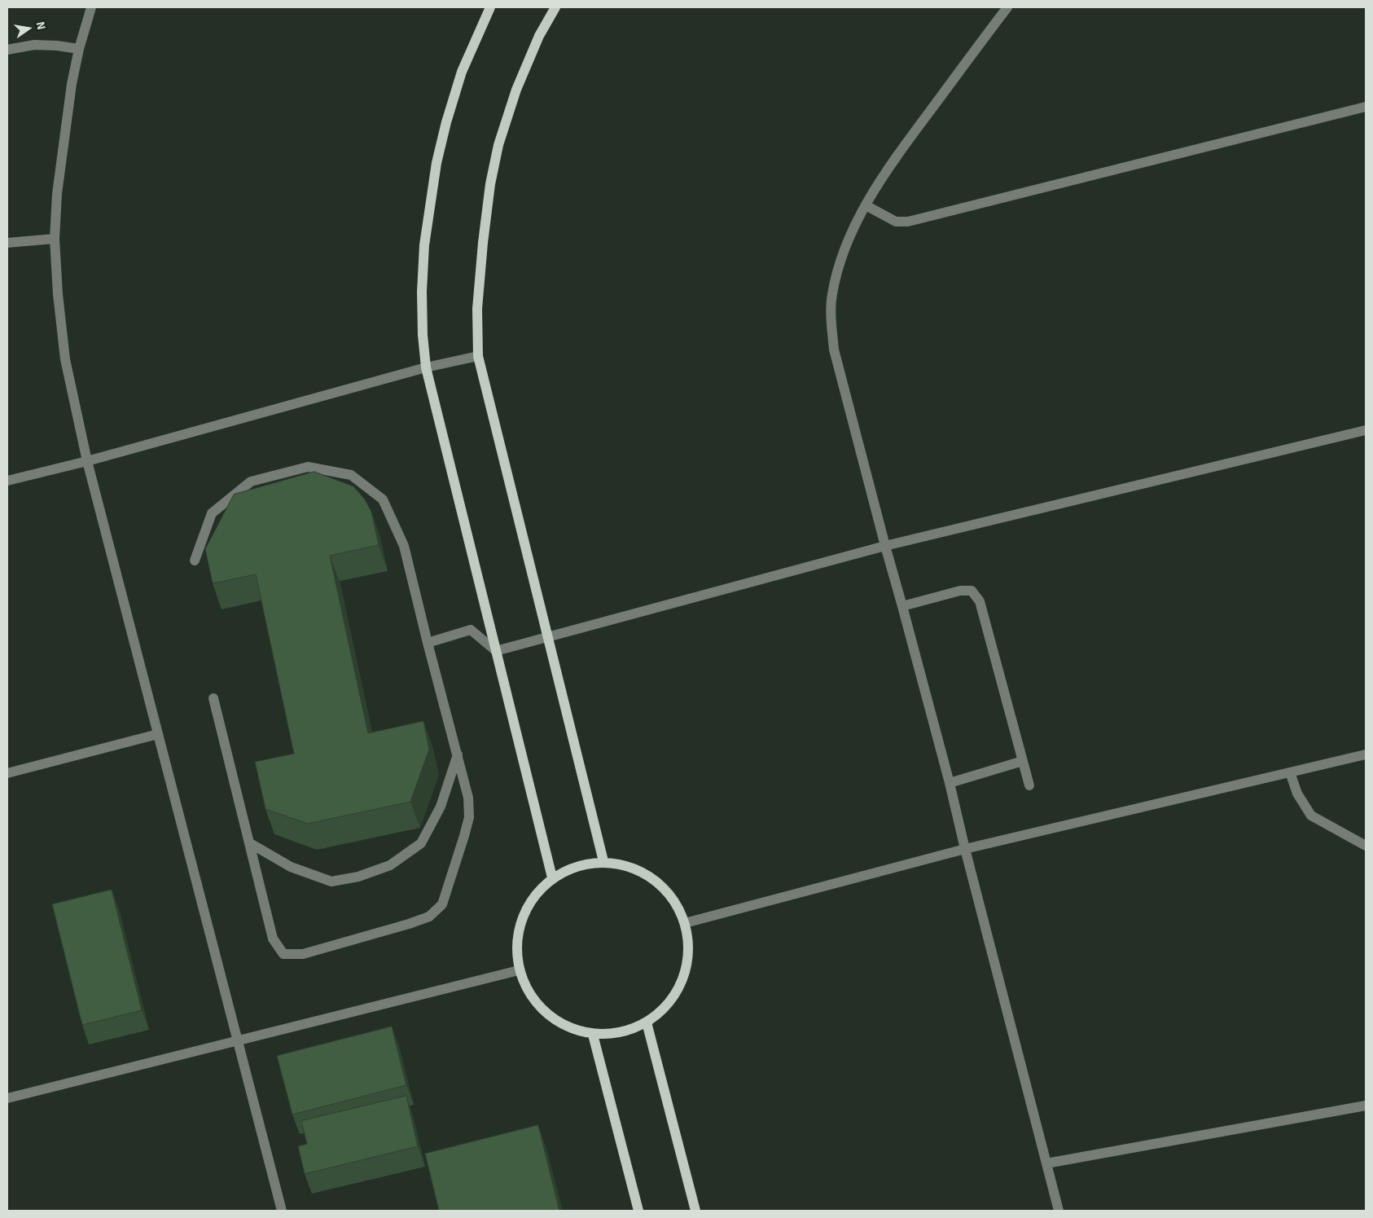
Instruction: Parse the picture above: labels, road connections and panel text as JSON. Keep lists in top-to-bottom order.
{
  "north": "right"
}
